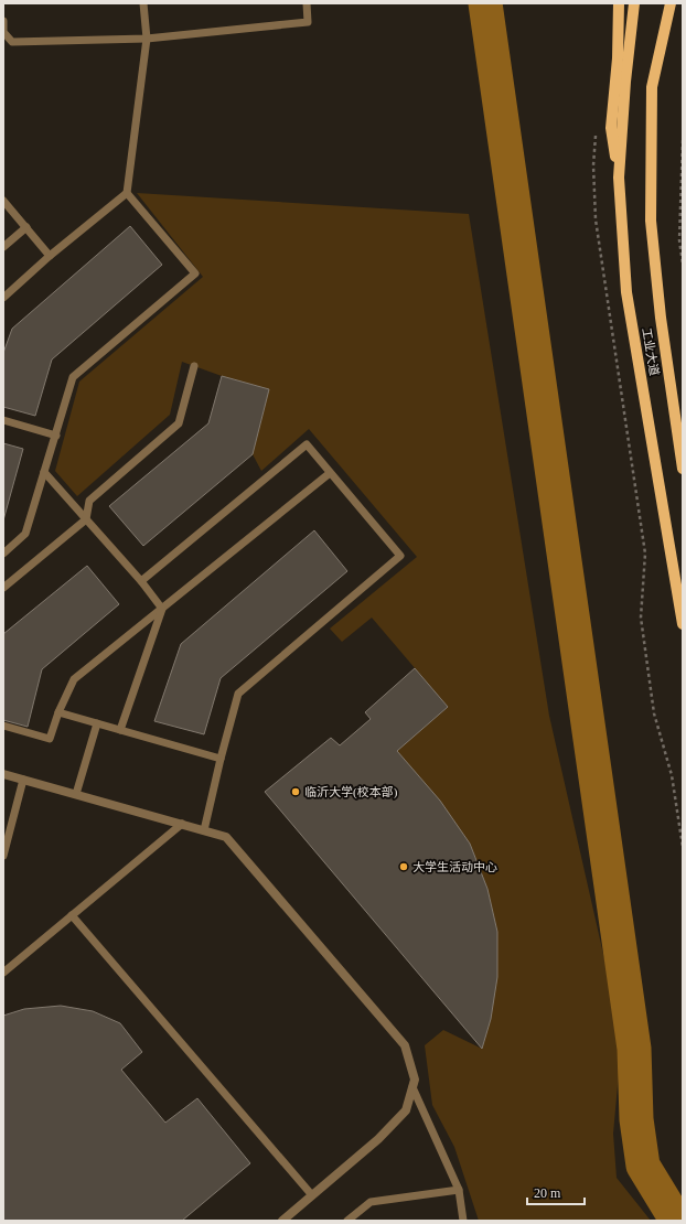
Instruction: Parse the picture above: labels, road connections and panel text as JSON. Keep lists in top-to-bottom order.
{
  "streets": {
    "main road": ["工业大道"]
  },
  "places": ["临沂大学(校本部)", "大学生活动中心"],
  "scale_bar": "20 m"
}
